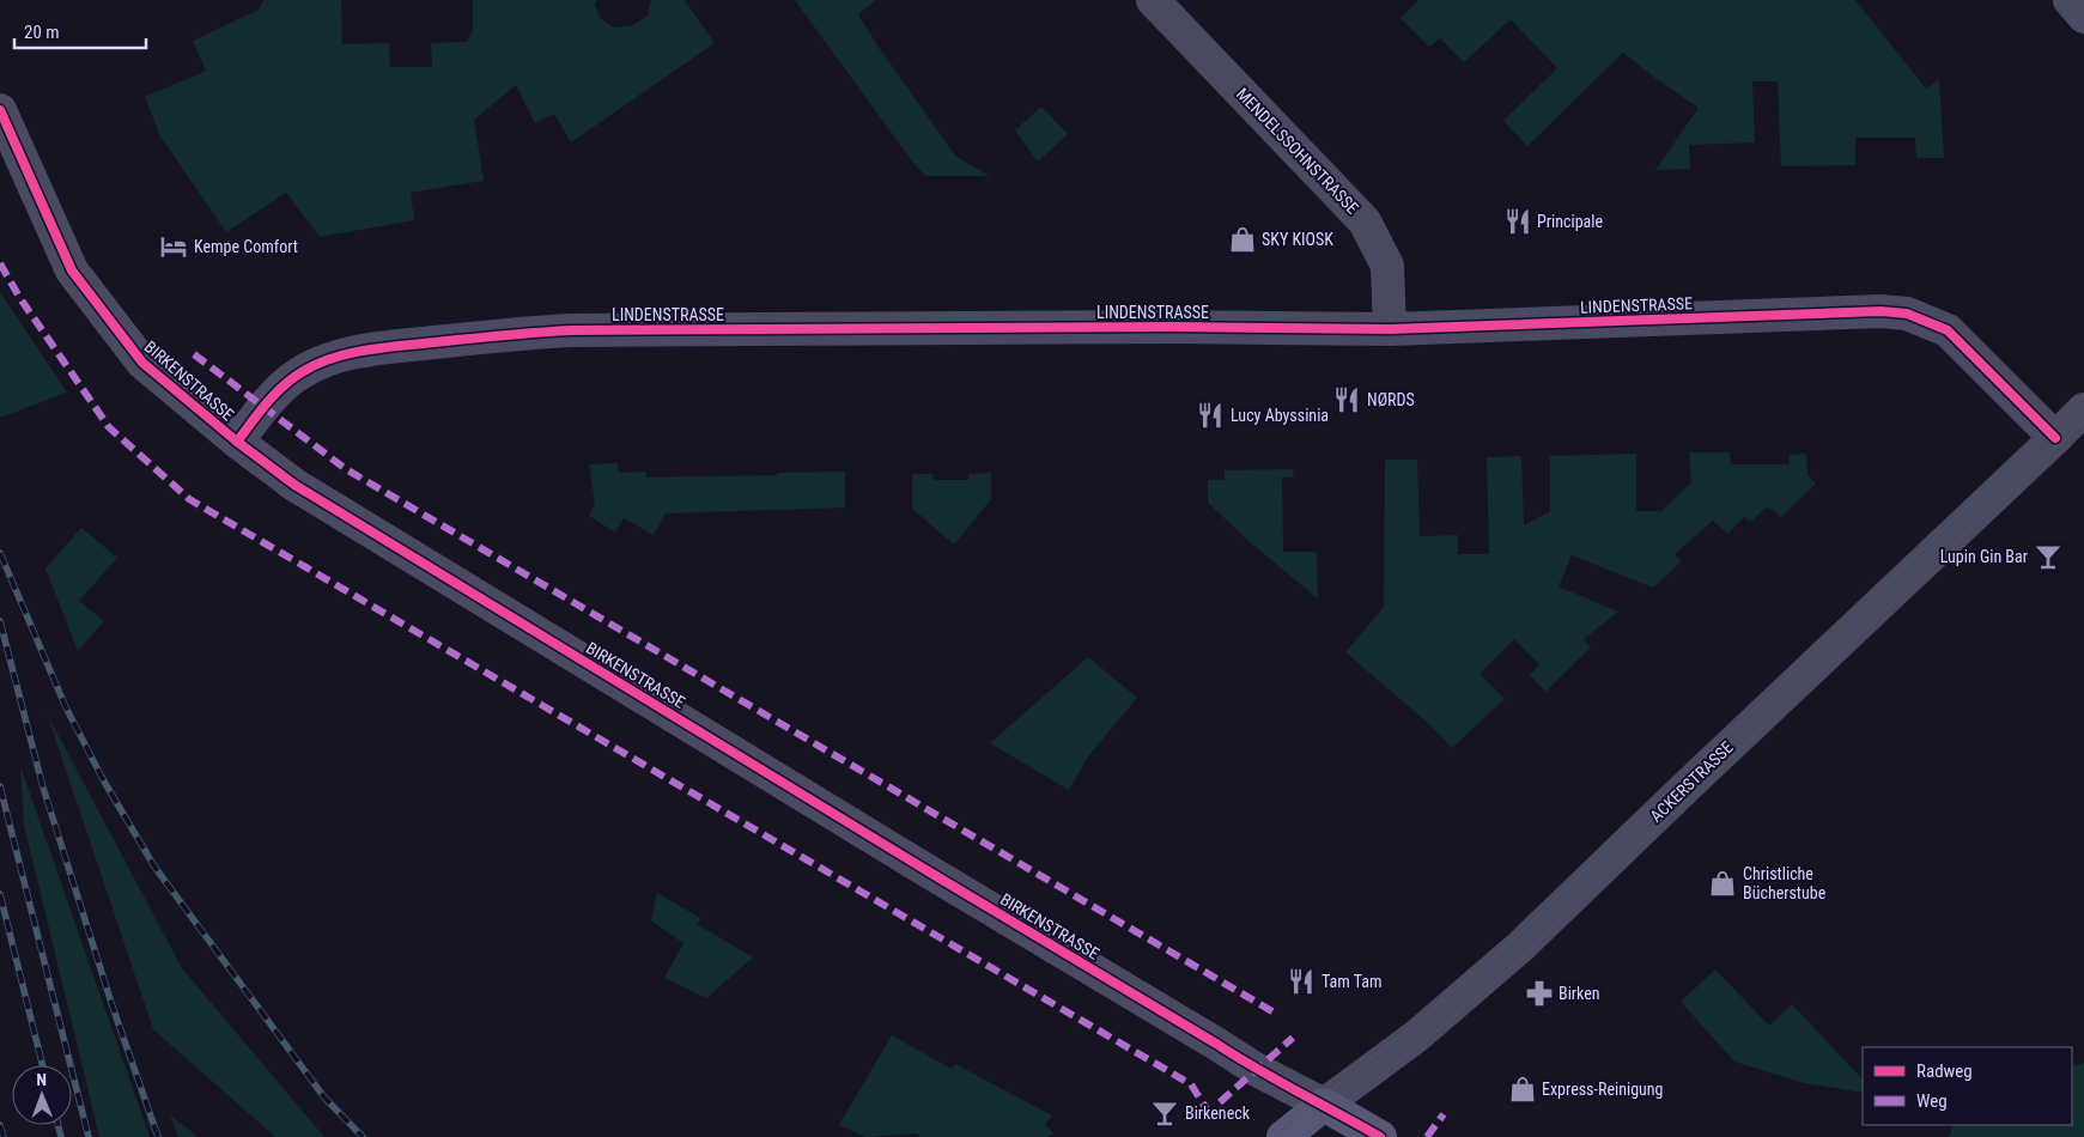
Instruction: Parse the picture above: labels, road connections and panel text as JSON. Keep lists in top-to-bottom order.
{
  "streets": {
    "street": [
      "MENDELSSOHNSTRASSE",
      "LINDENSTRASSE",
      "BIRKENSTRASSE",
      "ACKERSTRASSE"
    ]
  },
  "crossings": [
    ["MENDELSSOHNSTRASSE", "LINDENSTRASSE"],
    ["LINDENSTRASSE", "BIRKENSTRASSE"],
    ["LINDENSTRASSE", "ACKERSTRASSE"],
    ["BIRKENSTRASSE", "ACKERSTRASSE"]
  ],
  "places": {
    "restaurant": [
      "Principale",
      "NØRDS",
      "Lucy Abyssinia",
      "Tam Tam"
    ],
    "shop": ["SKY KIOSK", "Christliche Bücherstube", "Express-Reinigung"],
    "hotel": ["Kempe Comfort"],
    "bar": ["Lupin Gin Bar", "Birkeneck"],
    "pharmacy": ["Birken"]
  },
  "legend": ["Radweg", "Weg"],
  "scale_bar": "20 m",
  "north": "top"
}
